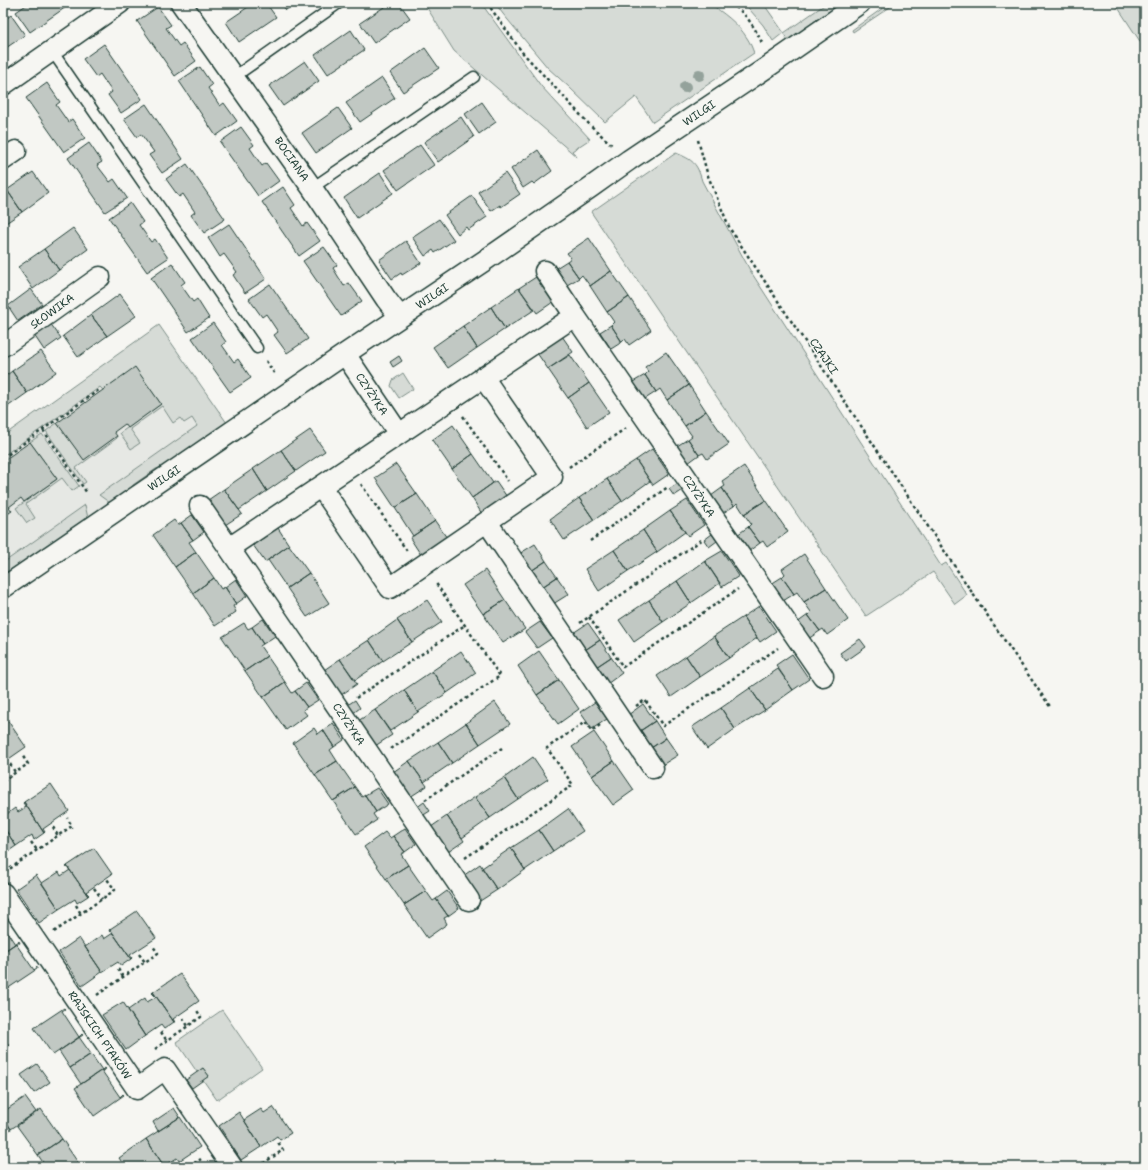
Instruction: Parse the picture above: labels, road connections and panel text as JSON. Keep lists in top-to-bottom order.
{
  "streets": {
    "street": [
      "WILGI",
      "BOCIANA",
      "SŁOWIKA",
      "CZYŻYKA",
      "RAJSKICH PTAKÓW"
    ],
    "path": ["CZAJKI"]
  },
  "crossings": [
    ["WILGI", "BOCIANA"],
    ["WILGI", "CZYŻYKA"]
  ]
}
